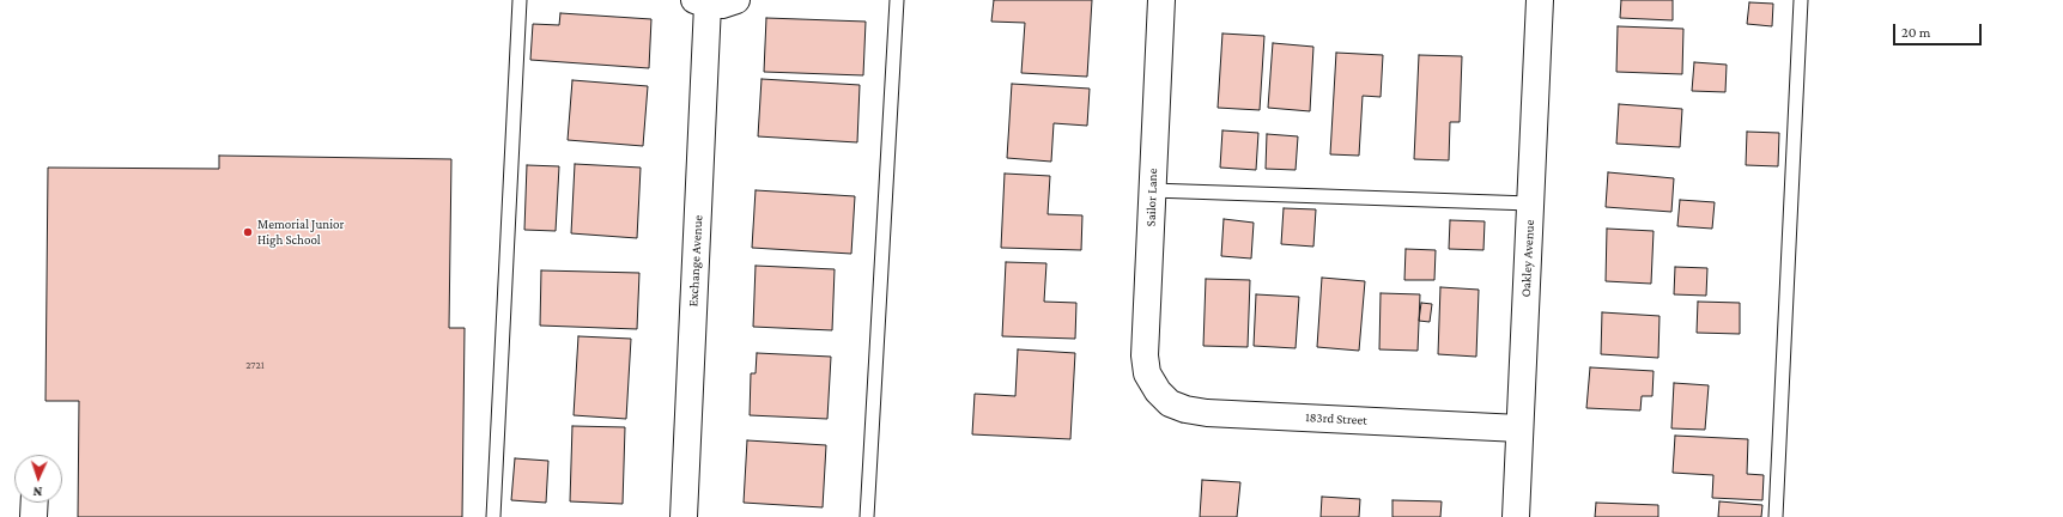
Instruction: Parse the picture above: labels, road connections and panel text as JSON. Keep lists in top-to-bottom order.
{
  "streets": {
    "street": [
      "Sailor Lane",
      "Oakley Avenue",
      "Exchange Avenue",
      "183rd Street"
    ]
  },
  "crossings": [
    ["Sailor Lane", "183rd Street"],
    ["Oakley Avenue", "183rd Street"]
  ],
  "places": ["Memorial Junior High School"],
  "house_numbers": ["2721"],
  "scale_bar": "20 m",
  "north": "bottom"
}
